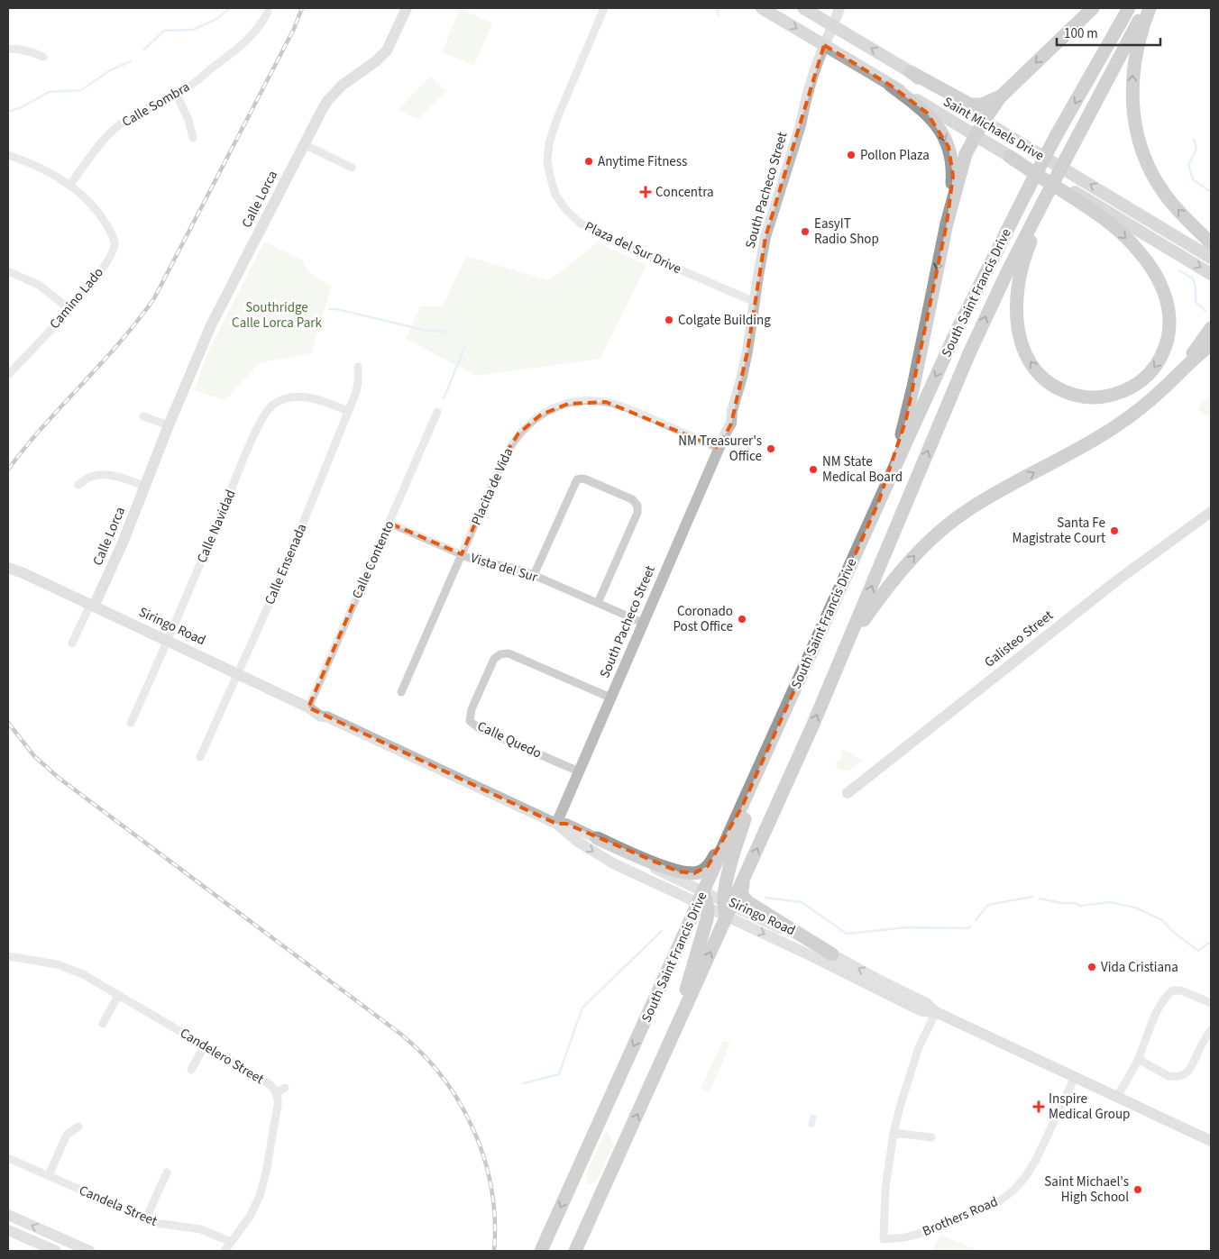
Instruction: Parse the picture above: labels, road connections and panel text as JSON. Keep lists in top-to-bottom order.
{
  "streets": {
    "highway": ["South Saint Francis Drive"],
    "main road": ["Saint Michaels Drive"],
    "street": [
      "Calle Sombra",
      "South Pacheco Street",
      "Calle Lorca",
      "Plaza del Sur Drive",
      "Camino Lado",
      "Placita de Vida",
      "Calle Navidad",
      "Calle Contento",
      "Calle Ensenada",
      "Vista del Sur",
      "Siringo Road",
      "Galisteo Street",
      "Calle Quedo",
      "Candelero Street",
      "Candela Street",
      "Brothers Road"
    ]
  },
  "crossings": [
    ["Calle Sombra", "Camino Lado"],
    ["Saint Michaels Drive", "South Pacheco Street"],
    ["South Pacheco Street", "Plaza del Sur Drive"],
    ["South Pacheco Street", "Placita de Vida"],
    ["South Pacheco Street", "Vista del Sur"],
    ["South Pacheco Street", "Siringo Road"],
    ["South Pacheco Street", "Calle Quedo"],
    ["Calle Lorca", "Siringo Road"],
    ["South Saint Francis Drive", "Siringo Road"],
    ["Placita de Vida", "Vista del Sur"],
    ["Calle Navidad", "Calle Ensenada"],
    ["Calle Navidad", "Siringo Road"],
    ["Calle Contento", "Vista del Sur"],
    ["Calle Contento", "Siringo Road"],
    ["Calle Ensenada", "Siringo Road"],
    ["Siringo Road", "Brothers Road"],
    ["Candelero Street", "Candela Street"]
  ],
  "parks": ["Southridge Calle Lorca Park"],
  "places": {
    "other": [
      "Pollon Plaza",
      "Anytime Fitness",
      "EasyIT Radio Shop",
      "Colgate Building",
      "NM Treasurer's Office",
      "NM State Medical Board",
      "Santa Fe Magistrate Court",
      "Coronado Post Office",
      "Vida Cristiana",
      "Saint Michael's High School"
    ],
    "health": ["Concentra", "Inspire Medical Group"]
  },
  "scale_bar": "100 m"
}
